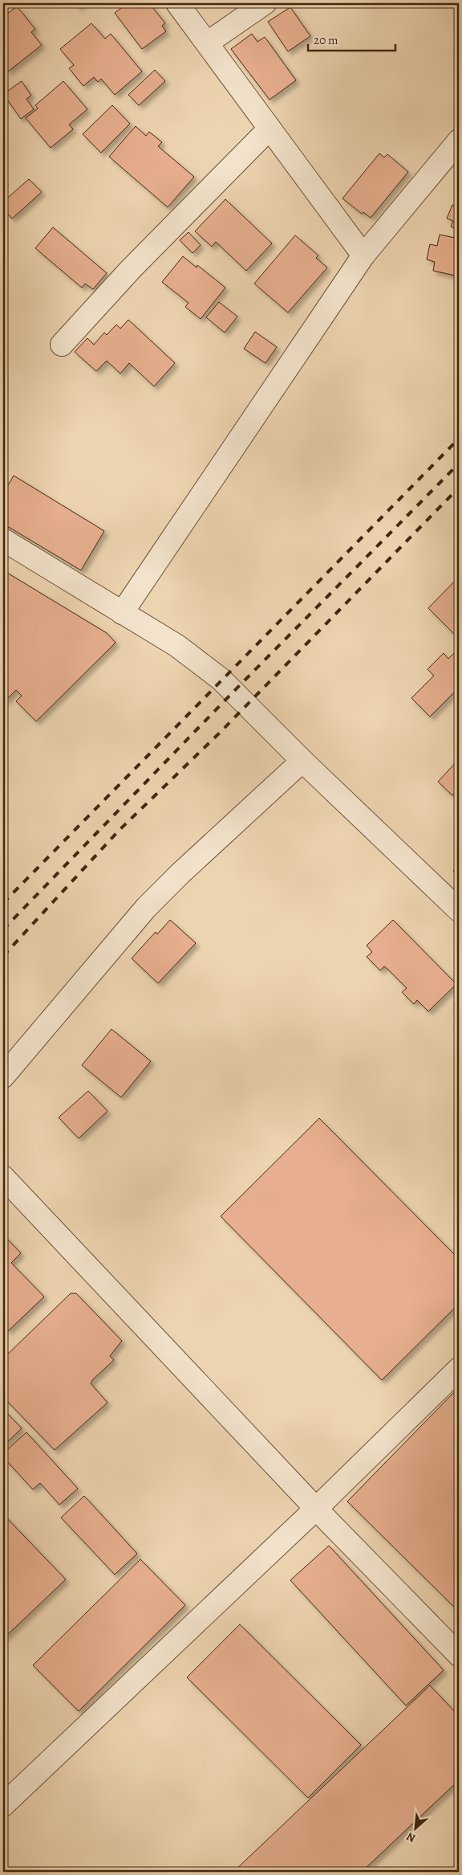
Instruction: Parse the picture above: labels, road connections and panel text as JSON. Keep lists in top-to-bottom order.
{
  "scale_bar": "20 m",
  "north": "bottom left"
}
